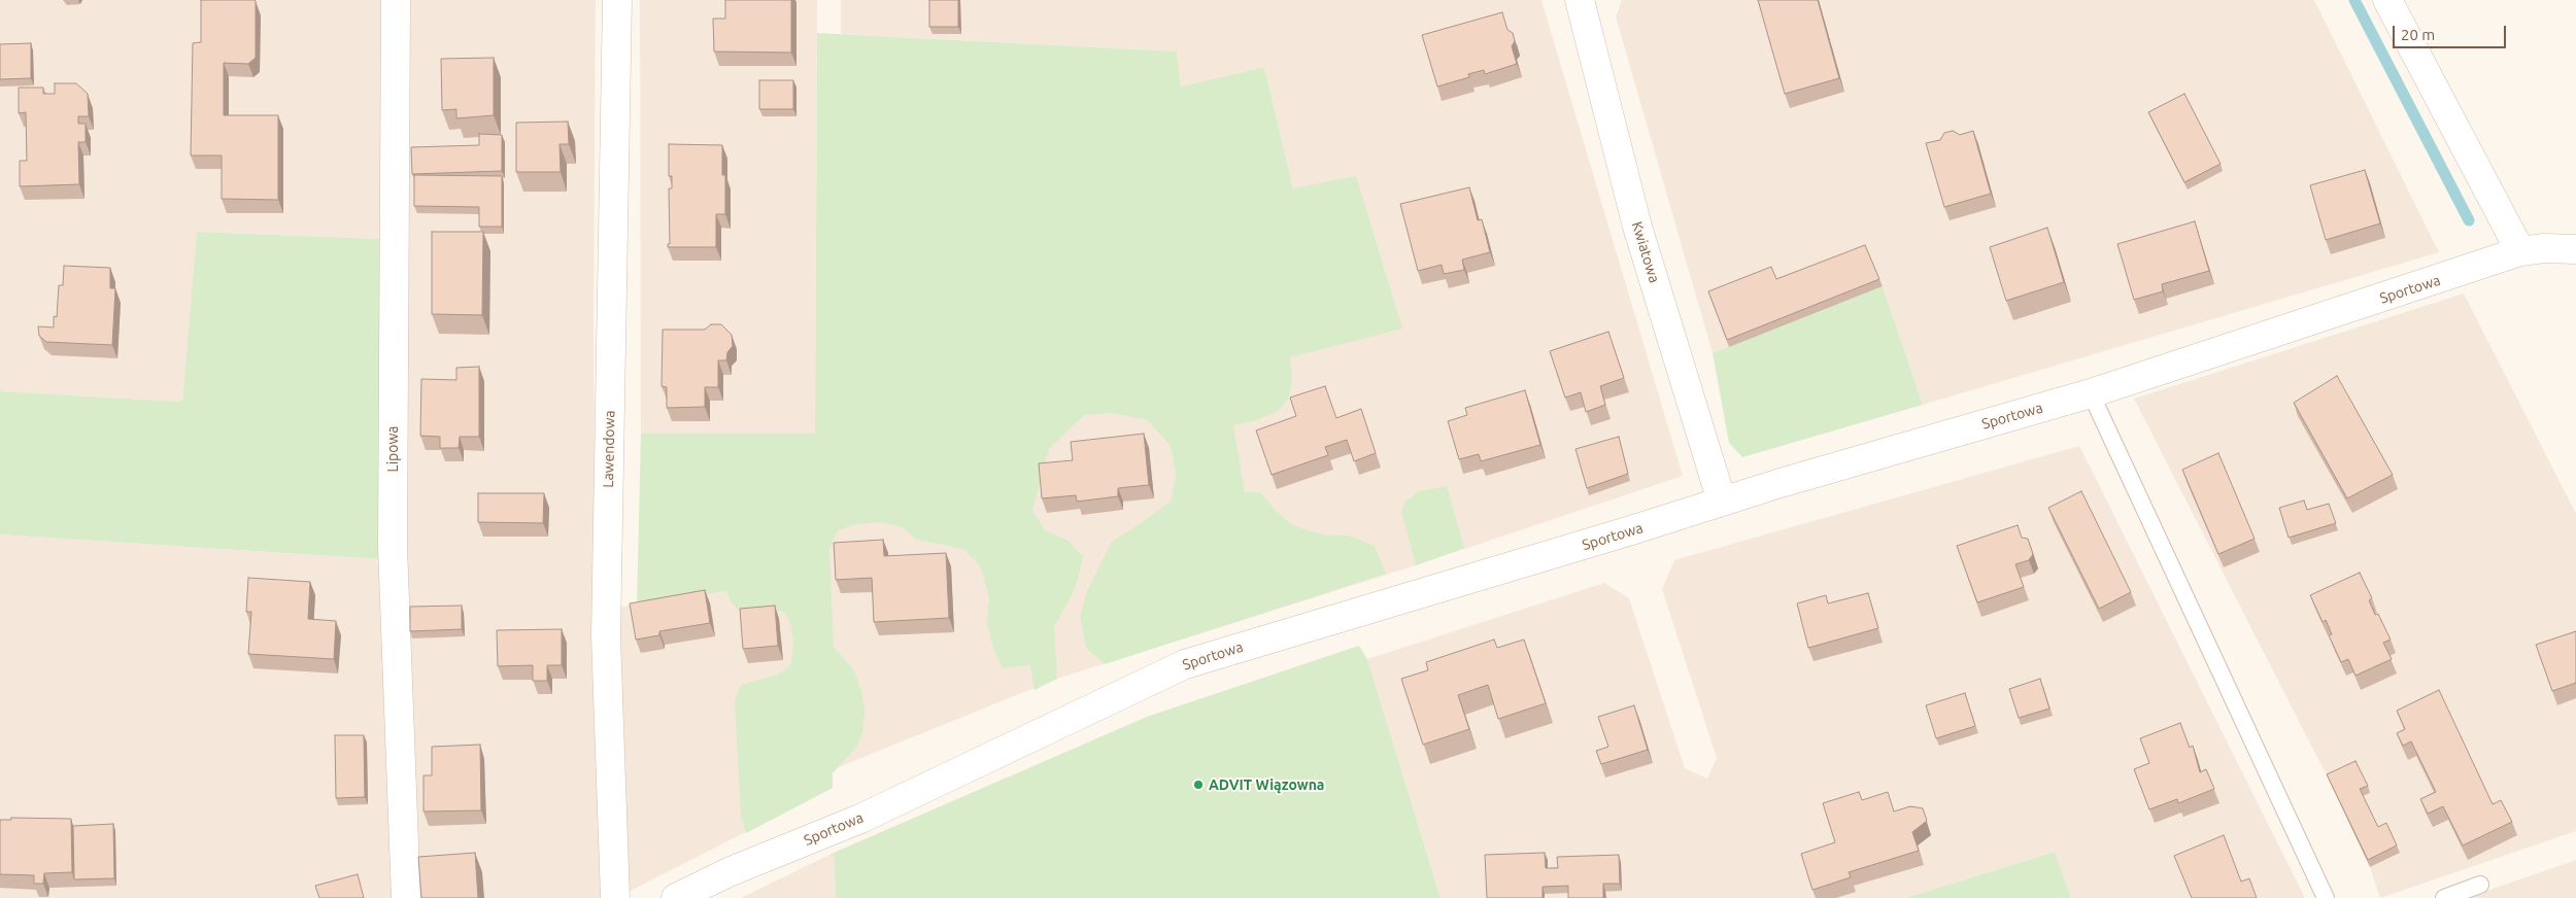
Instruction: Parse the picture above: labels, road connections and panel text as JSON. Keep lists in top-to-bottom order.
{
  "streets": {
    "street": [
      "Kwiatowa",
      "Sportowa",
      "Lipowa",
      "Lawendowa"
    ]
  },
  "crossings": [
    ["Kwiatowa", "Sportowa"]
  ],
  "places": ["ADVIT Wiązowna"],
  "scale_bar": "20 m"
}
